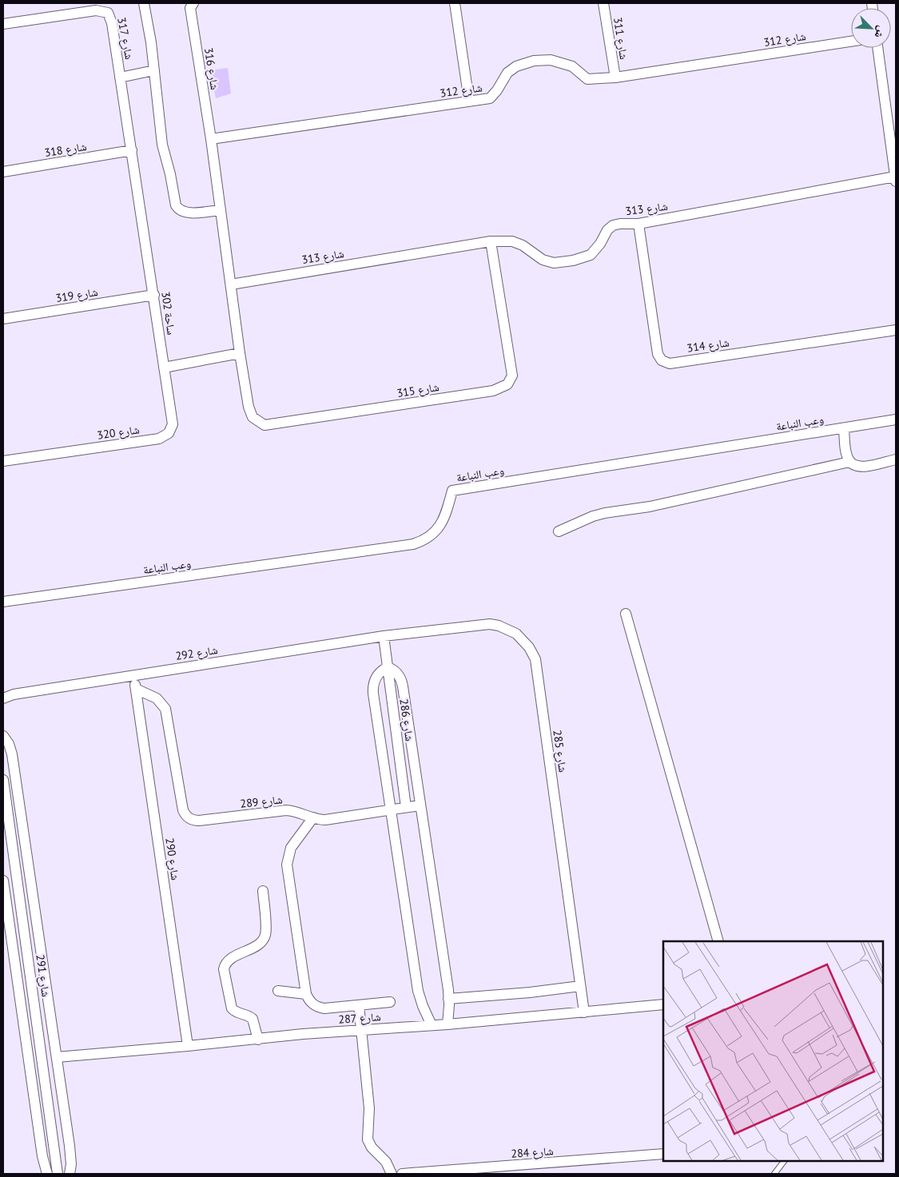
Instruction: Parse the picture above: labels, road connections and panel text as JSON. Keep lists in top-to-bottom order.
{
  "streets": {
    "street": [
      "شارع 317",
      "شارع 311",
      "شارع 312",
      "شارع 316",
      "شارع 318",
      "شارع 313",
      "شارع 319",
      "ساحة 302",
      "شارع 314",
      "شارع 315",
      "وعب النباعة",
      "شارع 320",
      "شارع 292",
      "شارع 286",
      "شارع 285",
      "شارع 289",
      "شارع 290",
      "شارع 291",
      "شارع 287",
      "شارع 284"
    ]
  },
  "crossings": [
    ["شارع 317", "ساحة 302"],
    ["شارع 311", "شارع 312"],
    ["شارع 312", "شارع 316"],
    ["شارع 318", "ساحة 302"],
    ["شارع 313", "شارع 314"],
    ["شارع 313", "شارع 315"],
    ["شارع 319", "ساحة 302"],
    ["ساحة 302", "شارع 320"],
    ["شارع 292", "شارع 286"],
    ["شارع 292", "شارع 285"],
    ["شارع 292", "شارع 290"],
    ["شارع 286", "شارع 285"],
    ["شارع 286", "شارع 289"],
    ["شارع 285", "شارع 287"],
    ["شارع 289", "شارع 290"],
    ["شارع 290", "شارع 287"]
  ],
  "north": "bottom right"
}
